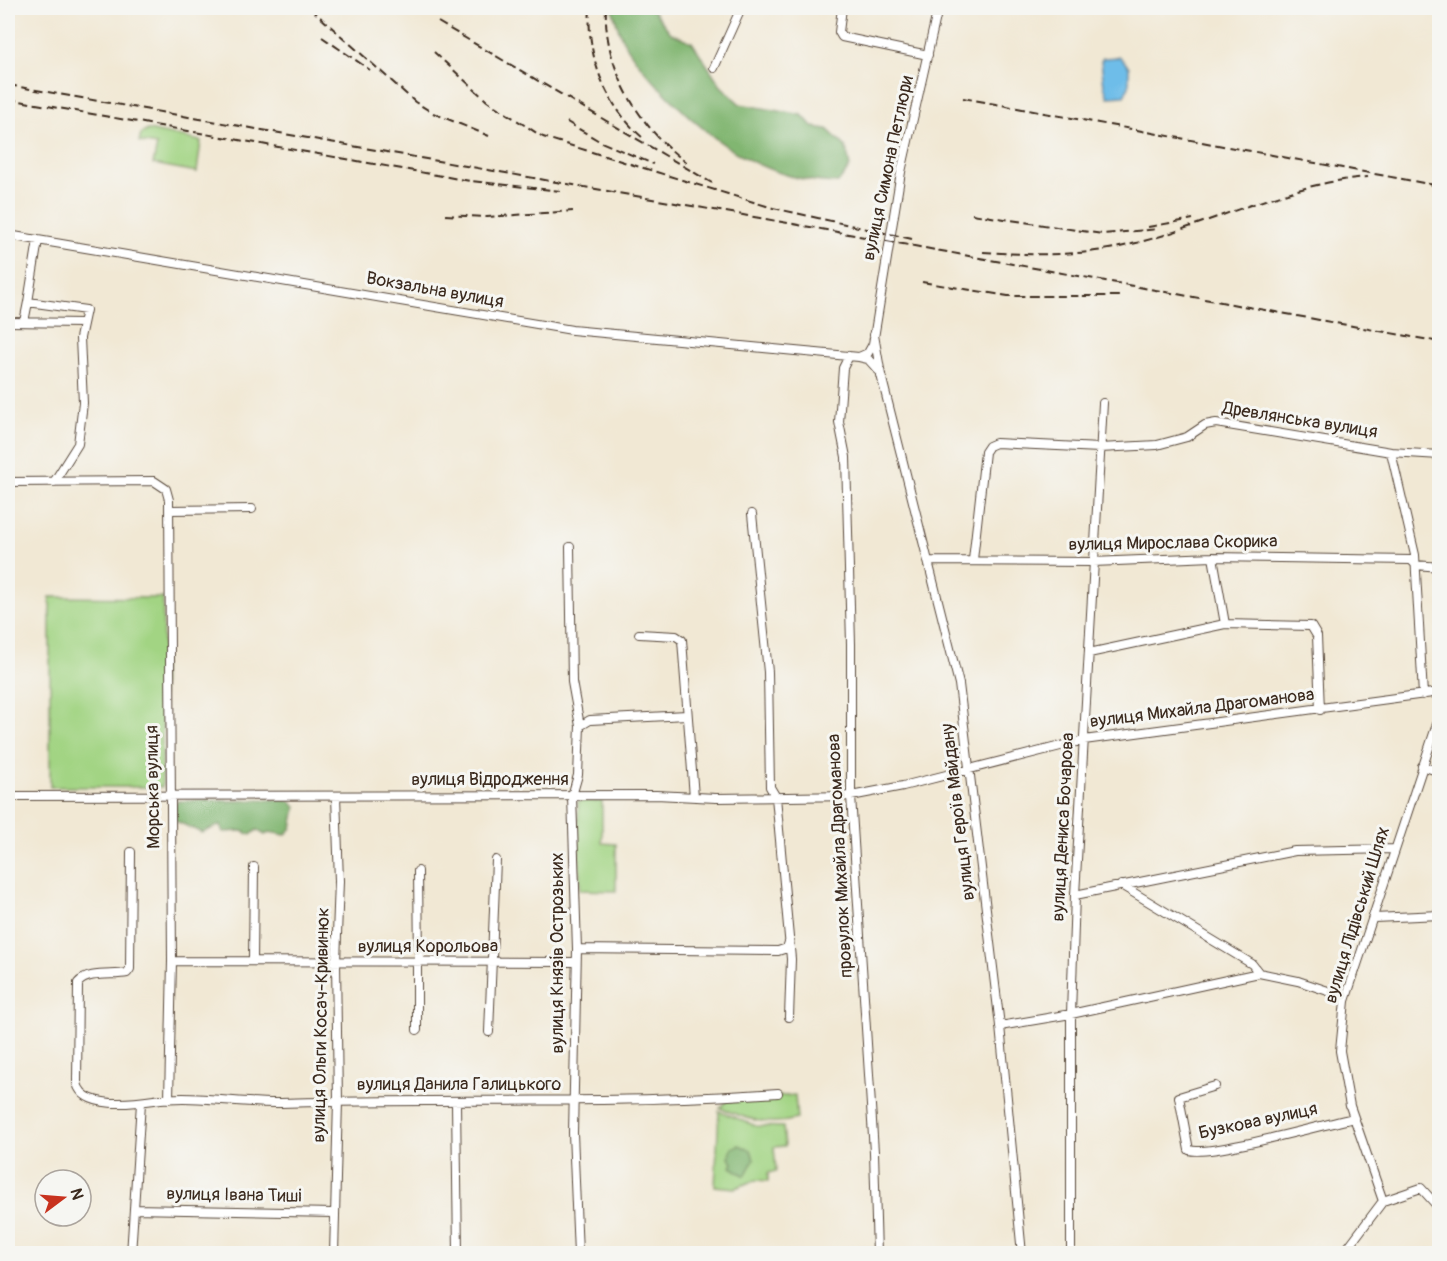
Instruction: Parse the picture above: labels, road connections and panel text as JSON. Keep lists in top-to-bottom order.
{
  "streets": {
    "street": [
      "вулиця Симона Петлюри",
      "Вокзальна вулиця",
      "Древлянська вулиця",
      "вулиця Мирослава Скорика",
      "вулиця Михайла Драгоманова",
      "вулиця Відродження",
      "Морська вулиця",
      "вулиця Героїв Майдану",
      "вулиця Дениса Бочарова",
      "провулок Михайла Драгоманова",
      "вулиця Лідівський Шлях",
      "вулиця Корольова",
      "вулиця Князів Острозьких",
      "вулиця Ольги Косач-Кривинюк",
      "вулиця Данила Галицького",
      "Бузкова вулиця",
      "вулиця Івана Тиші"
    ]
  },
  "crossings": [
    ["вулиця Симона Петлюри", "вулиця Героїв Майдану"],
    ["Вокзальна вулиця", "провулок Михайла Драгоманова"],
    ["Древлянська вулиця", "вулиця Мирослава Скорика"],
    ["Древлянська вулиця", "вулиця Дениса Бочарова"],
    ["вулиця Мирослава Скорика", "вулиця Героїв Майдану"],
    ["вулиця Мирослава Скорика", "вулиця Дениса Бочарова"],
    ["вулиця Михайла Драгоманова", "вулиця Відродження"],
    ["вулиця Михайла Драгоманова", "вулиця Героїв Майдану"],
    ["вулиця Михайла Драгоманова", "вулиця Дениса Бочарова"],
    ["вулиця Відродження", "Морська вулиця"],
    ["вулиця Відродження", "вулиця Героїв Майдану"],
    ["вулиця Відродження", "провулок Михайла Драгоманова"],
    ["вулиця Відродження", "вулиця Князів Острозьких"],
    ["вулиця Відродження", "вулиця Ольги Косач-Кривинюк"],
    ["Морська вулиця", "вулиця Корольова"],
    ["Морська вулиця", "вулиця Данила Галицького"],
    ["вулиця Лідівський Шлях", "Бузкова вулиця"],
    ["вулиця Корольова", "вулиця Князів Острозьких"],
    ["вулиця Корольова", "вулиця Ольги Косач-Кривинюк"],
    ["вулиця Князів Острозьких", "вулиця Данила Галицького"],
    ["вулиця Ольги Косач-Кривинюк", "вулиця Данила Галицького"],
    ["вулиця Ольги Косач-Кривинюк", "вулиця Івана Тиші"]
  ],
  "north": "right"
}
